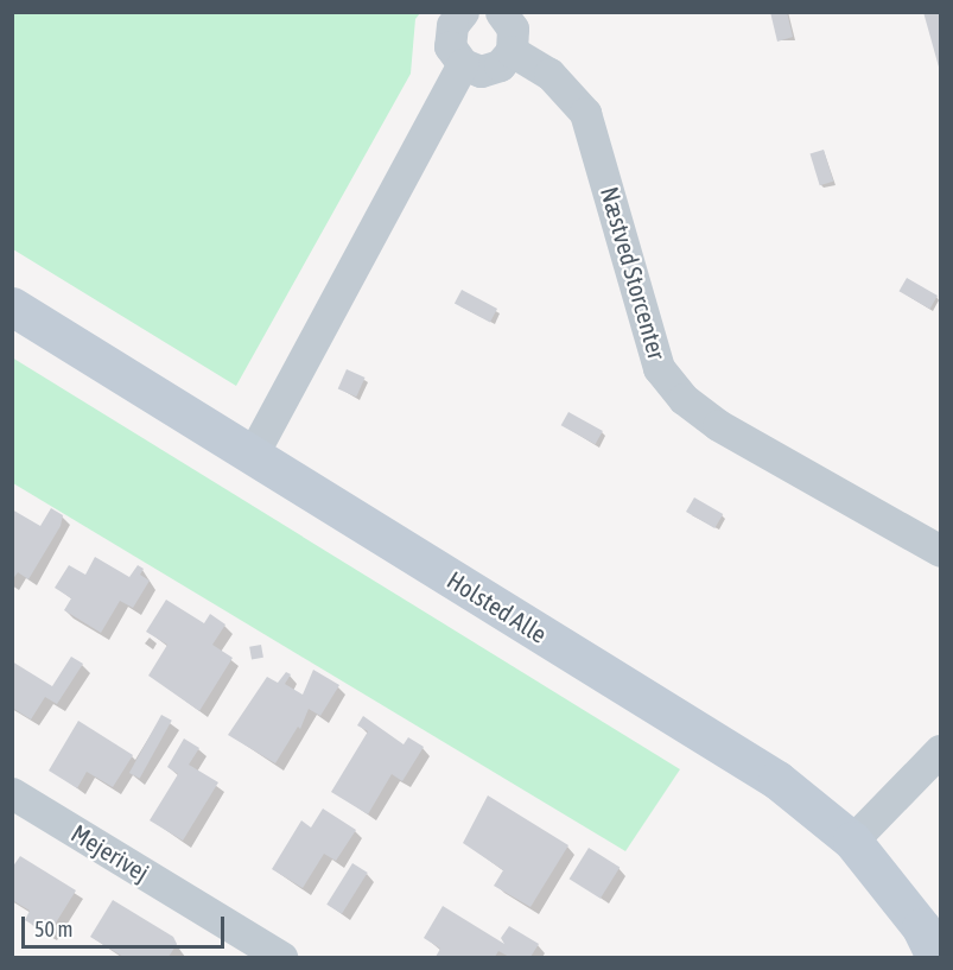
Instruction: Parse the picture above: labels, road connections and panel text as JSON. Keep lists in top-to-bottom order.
{
  "streets": {
    "street": ["Næstved Storcenter", "Holsted Alle", "Mejerivej"]
  },
  "scale_bar": "50 m"
}
